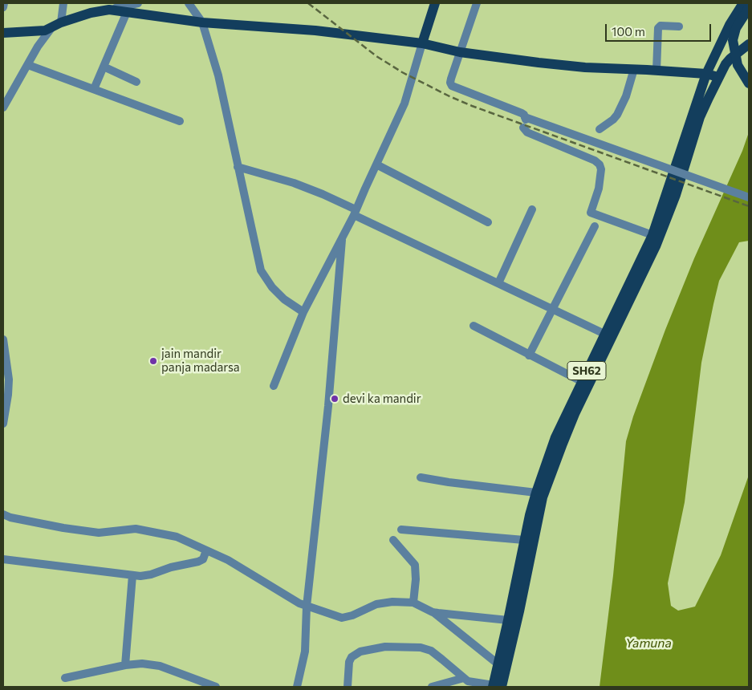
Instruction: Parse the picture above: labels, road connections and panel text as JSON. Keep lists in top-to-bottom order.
{
  "streets": {
    "main road": ["SH62"]
  },
  "water": ["Yamuna"],
  "places": ["jain mandir panja madarsa", "devi ka mandir"],
  "scale_bar": "100 m"
}
